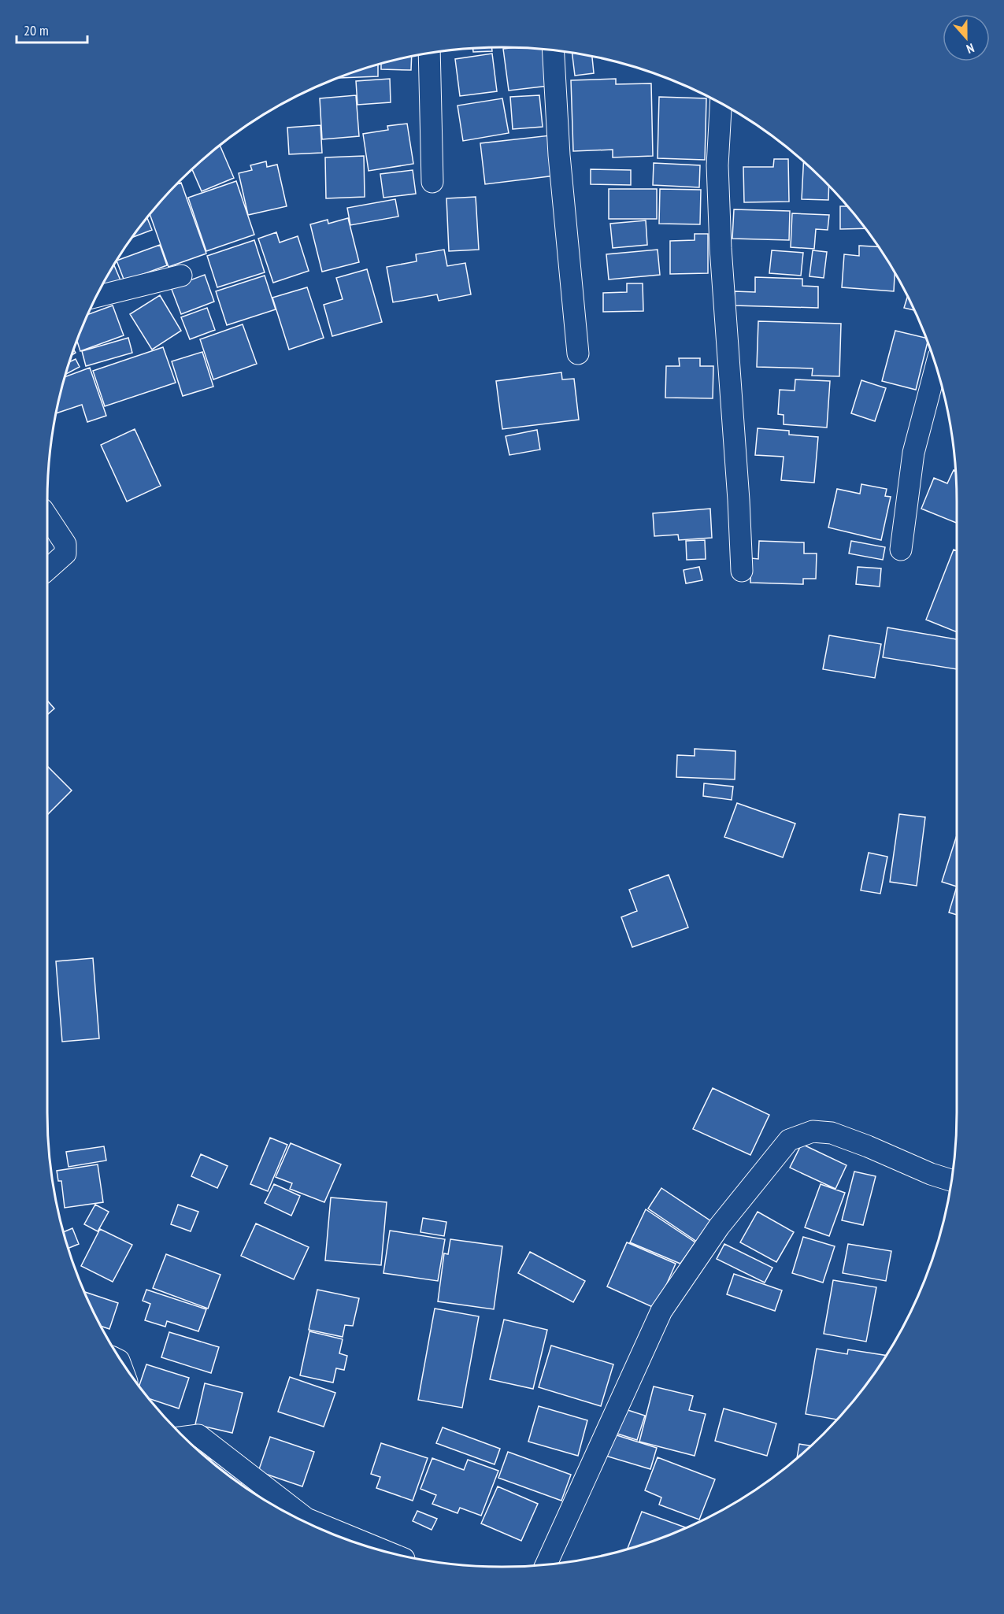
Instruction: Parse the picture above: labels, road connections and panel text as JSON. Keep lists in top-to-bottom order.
{
  "scale_bar": "20 m",
  "north": "bottom"
}
